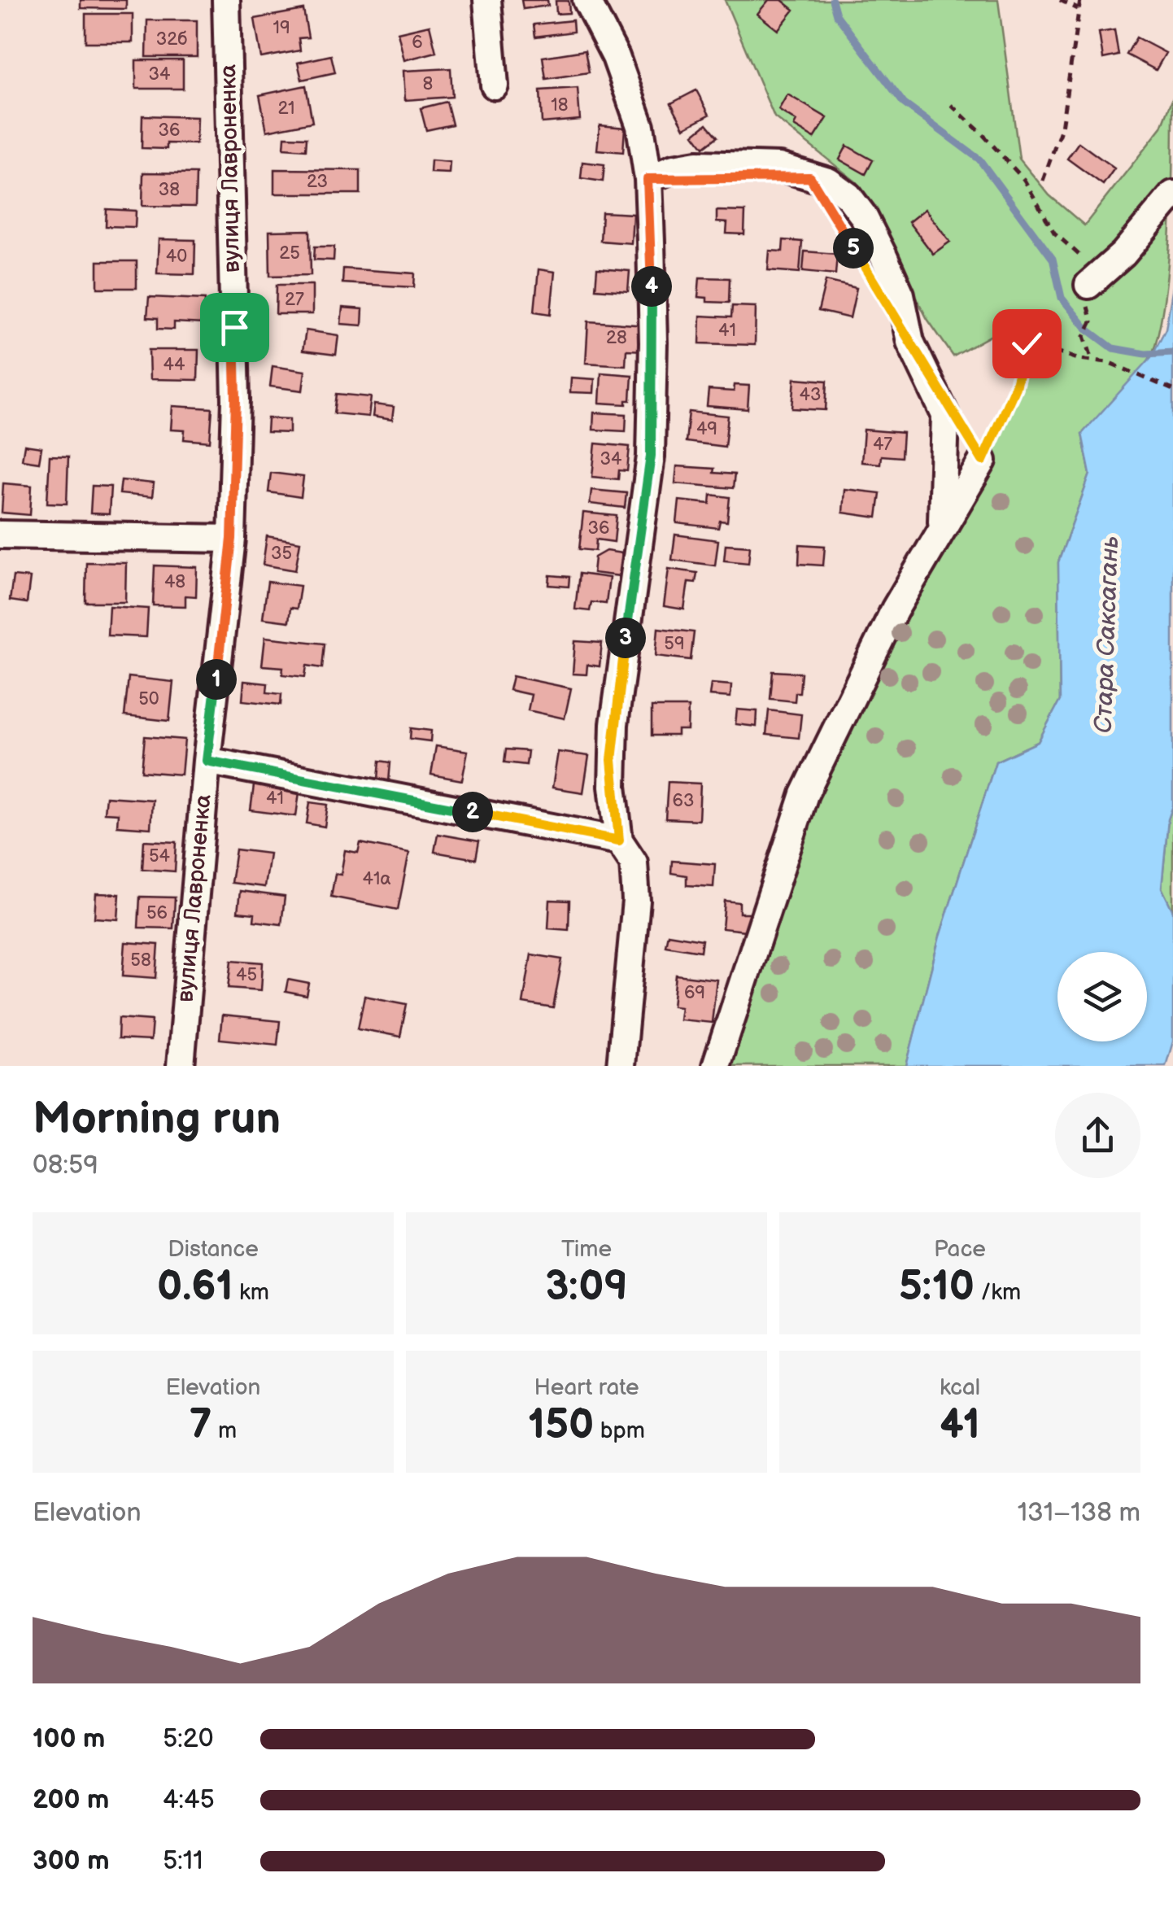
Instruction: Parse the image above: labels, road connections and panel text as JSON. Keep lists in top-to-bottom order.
{
  "streets": {
    "street": ["вулиця Лавроненка"]
  },
  "water": ["Стара Саксагань"],
  "house_numbers": [
    "19",
    "32б",
    "6",
    "34",
    "8",
    "18",
    "21",
    "36",
    "23",
    "38",
    "25",
    "40",
    "27",
    "41",
    "28",
    "44",
    "43",
    "49",
    "47",
    "34",
    "36",
    "35",
    "48",
    "59",
    "50",
    "41",
    "63",
    "54",
    "41а",
    "56",
    "58",
    "45",
    "69"
  ],
  "page": {
    "pins": [
      "5",
      "4",
      "3",
      "1",
      "2"
    ],
    "heading": ["Morning run", "08:59"],
    "stats": [
      ["Distance", "0.61 km"],
      ["Time", "3:09"],
      ["Pace", "5:10 /km"],
      ["Elevation", "7 m"],
      ["Heart rate", "150 bpm"],
      ["kcal", "41"]
    ],
    "chart": ["Elevation", "131–138 m"],
    "list": [
      {
        "name": "100 m",
        "note": "5:20"
      },
      {
        "name": "200 m",
        "note": "4:45"
      },
      {
        "name": "300 m",
        "note": "5:11"
      }
    ]
  }
}
